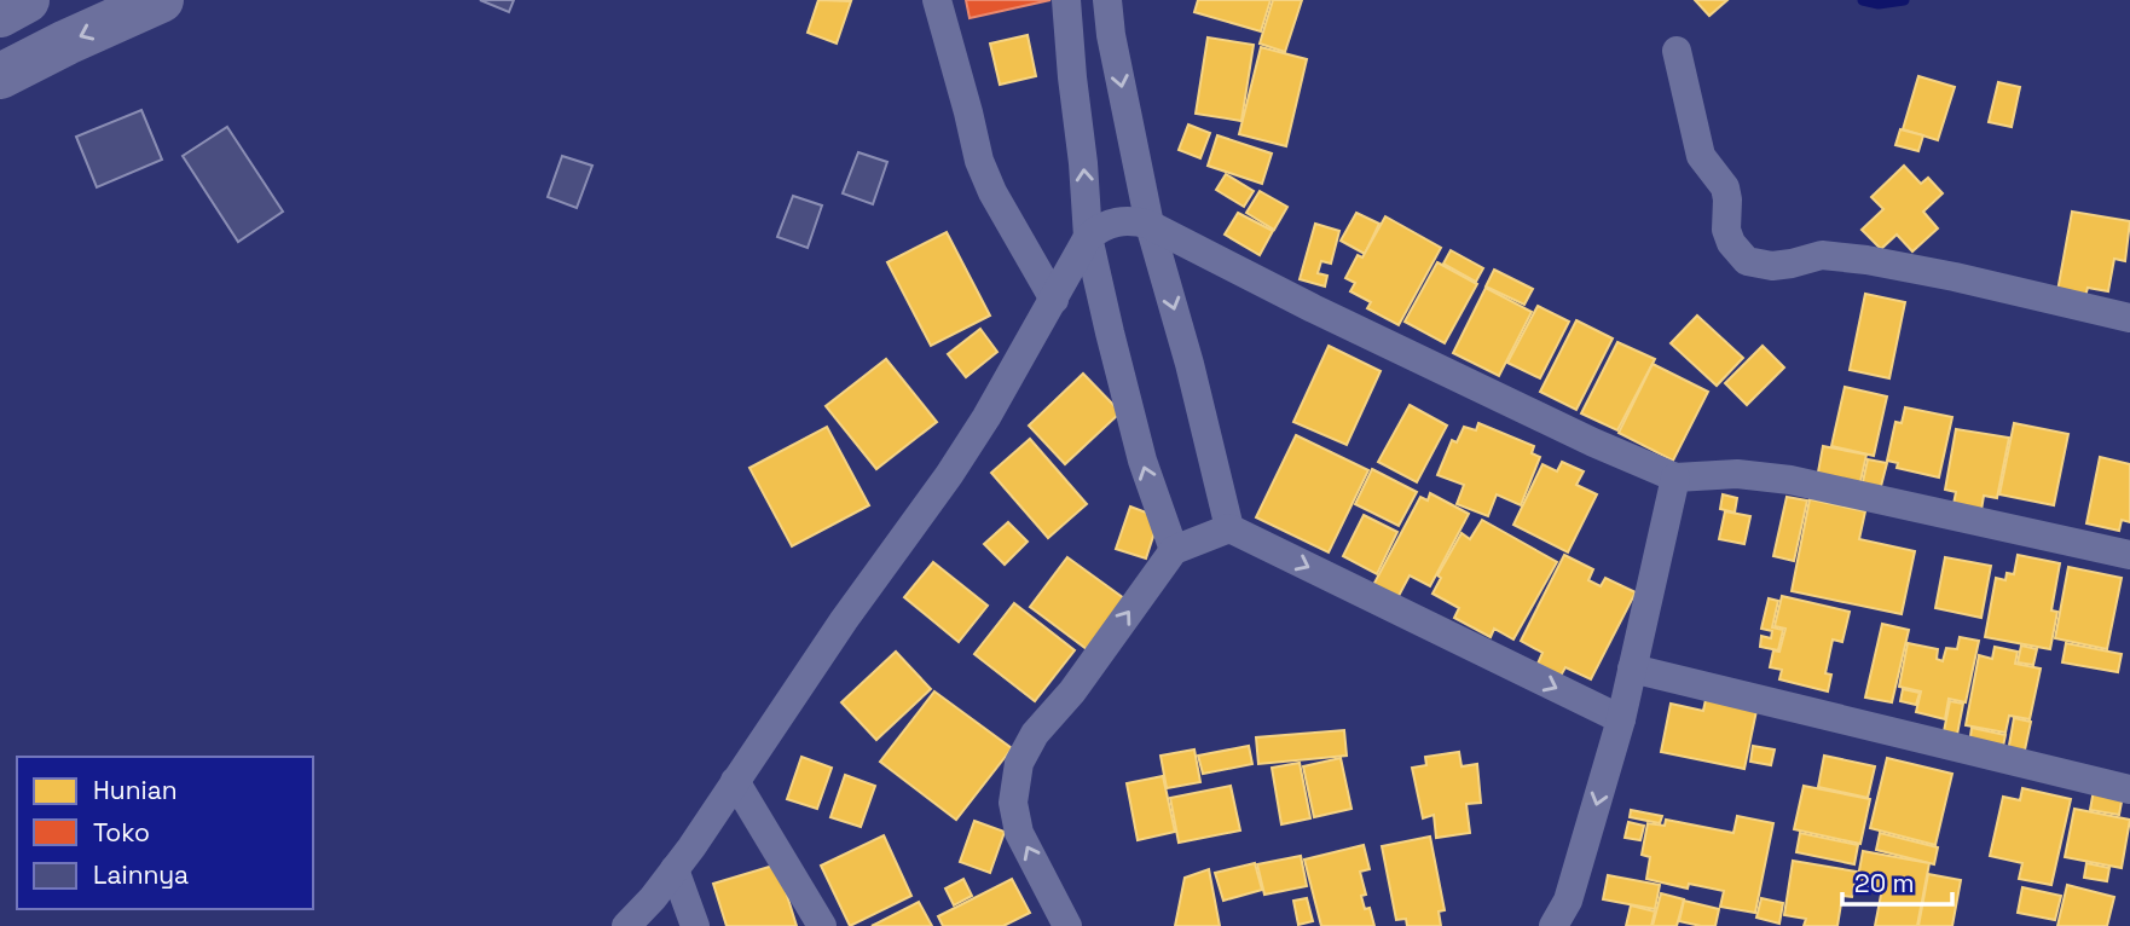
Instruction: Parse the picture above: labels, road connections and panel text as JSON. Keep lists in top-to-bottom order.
{
  "legend": ["Hunian", "Toko", "Lainnya"],
  "scale_bar": "20 m"
}
